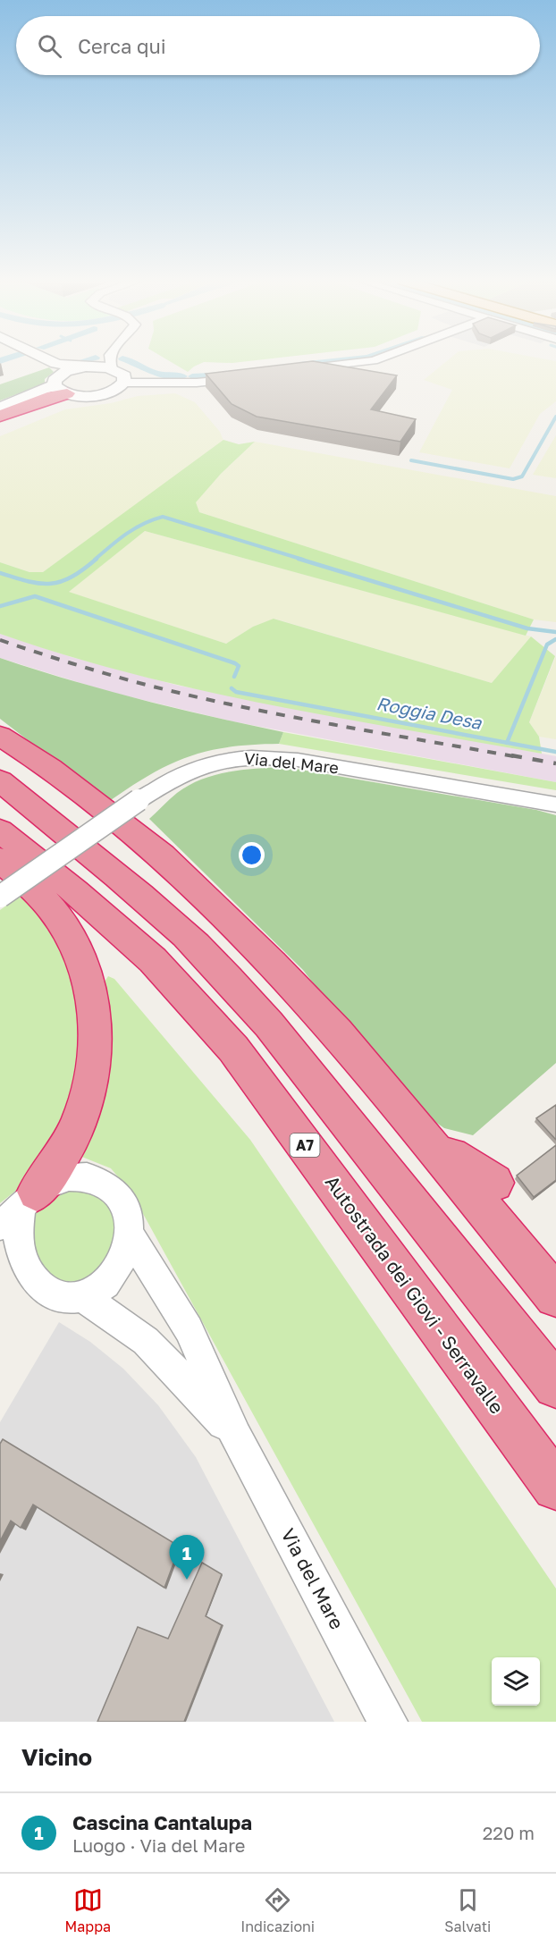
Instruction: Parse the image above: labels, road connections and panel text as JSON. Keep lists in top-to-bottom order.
{
  "streets": {
    "highway": ["A7", "Autostrada dei Giovi - Serravalle"],
    "street": ["Via del Mare"]
  },
  "water": ["Roggia Desa"],
  "page": {
    "search": "Cerca qui",
    "pins": "1",
    "heading": "Vicino",
    "list": [
      {
        "mark": "1",
        "name": "Cascina Cantalupa",
        "note": "Luogo · Via del Mare",
        "value": "220 m"
      }
    ],
    "nav": ["Mappa", "Indicazioni", "Salvati"]
  }
}
